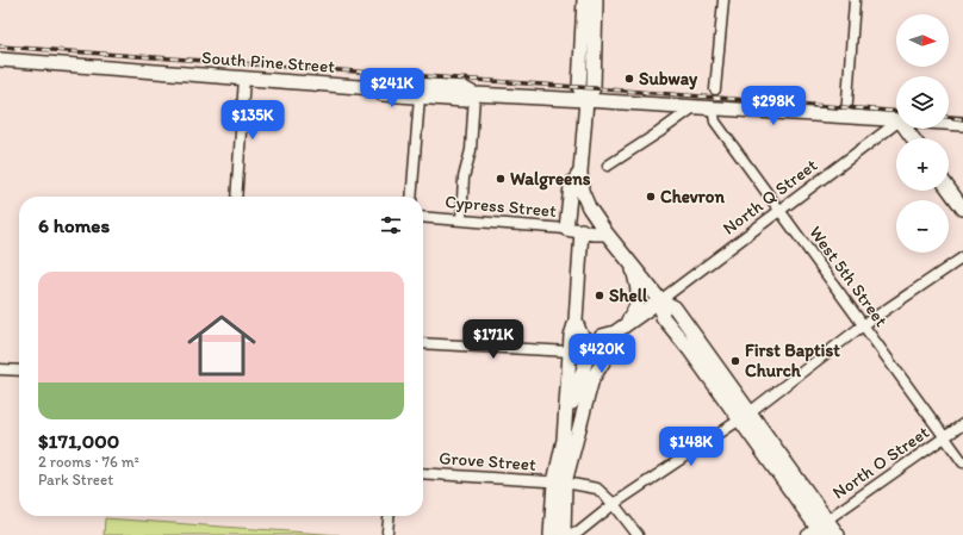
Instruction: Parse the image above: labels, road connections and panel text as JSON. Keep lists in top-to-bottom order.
{
  "streets": {
    "main road": ["South Pine Street", "Cypress Street"],
    "street": [
      "North Q Street",
      "West 5th Street",
      "Grove Street",
      "North O Street"
    ]
  },
  "crossings": [
    ["North Q Street", "West 5th Street"],
    ["West 5th Street", "North O Street"]
  ],
  "places": [
    "Subway",
    "Walgreens",
    "Chevron",
    "Shell",
    "First Baptist Church"
  ],
  "north": "right",
  "page": {
    "map_buttons": ["+", "−"],
    "price": [
      "$241K",
      "$298K",
      "$135K",
      "$171K",
      "$420K",
      "$148K"
    ],
    "heading": "6 homes",
    "list": [
      {
        "name": "$171,000",
        "note": "2 rooms · 76 m² · Park Street"
      }
    ]
  }
}
